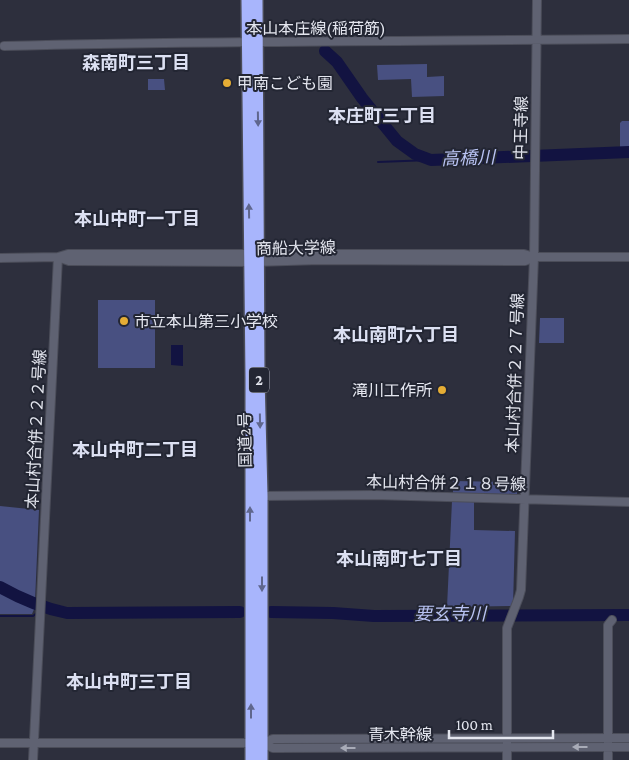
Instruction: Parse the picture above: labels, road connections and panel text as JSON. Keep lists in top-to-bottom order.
{
  "streets": {
    "highway": ["2", "国道2号"],
    "street": [
      "本山本庄線(稲荷筋)",
      "中王寺線",
      "商船大学線",
      "本山村合併２２７号線",
      "本山村合併２２２号線",
      "本山村合併２１８号線",
      "青木幹線"
    ]
  },
  "crossings": [
    ["本山本庄線(稲荷筋)", "中王寺線"],
    ["本山本庄線(稲荷筋)", "国道2号"],
    ["中王寺線", "商船大学線"],
    ["中王寺線", "本山村合併２２７号線"],
    ["商船大学線", "本山村合併２２７号線"],
    ["商船大学線", "本山村合併２２２号線"],
    ["商船大学線", "国道2号"],
    ["本山村合併２２７号線", "本山村合併２１８号線"],
    ["本山村合併２２７号線", "青木幹線"],
    ["本山村合併２２２号線", "青木幹線"],
    ["国道2号", "本山村合併２１８号線"],
    ["国道2号", "青木幹線"]
  ],
  "districts": [
    "森南町三丁目",
    "本庄町三丁目",
    "本山中町一丁目",
    "本山南町六丁目",
    "本山中町二丁目",
    "本山南町七丁目",
    "本山中町三丁目"
  ],
  "water": ["高橋川", "要玄寺川"],
  "places": ["甲南こども園", "市立本山第三小学校", "滝川工作所"],
  "scale_bar": "100 m"
}
